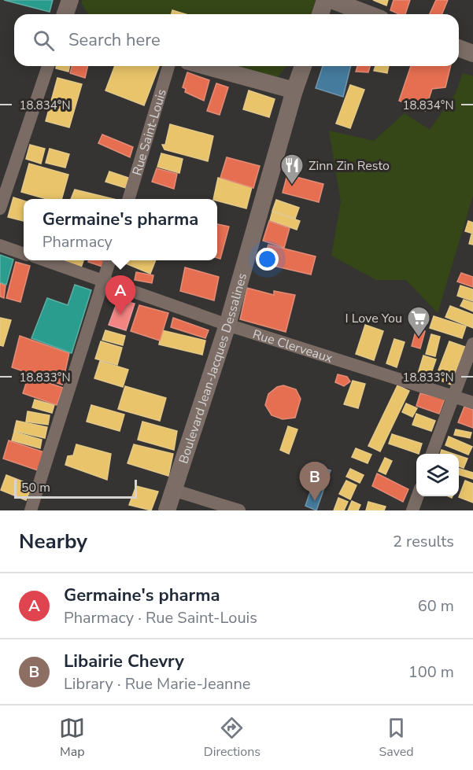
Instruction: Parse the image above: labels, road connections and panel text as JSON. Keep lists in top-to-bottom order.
{
  "streets": {
    "main road": ["Boulevard Jean-Jacques Dessalines"],
    "street": ["Rue Saint-Louis", "Rue Clerveaux"]
  },
  "crossings": [
    ["Rue Clerveaux", "Boulevard Jean-Jacques Dessalines"]
  ],
  "places": {
    "restaurant": ["Zinn Zin Resto"],
    "supermarket": ["I Love You"]
  },
  "scale_bar": "50 m",
  "page": {
    "search": "Search here",
    "popup": ["Germaine's pharma", "Pharmacy"],
    "pins": ["A", "B"],
    "scale": "50 m",
    "heading": ["Nearby", "2 results"],
    "list": [
      {
        "mark": "A",
        "name": "Germaine's pharma",
        "note": "Pharmacy · Rue Saint-Louis",
        "value": "60 m"
      },
      {
        "mark": "B",
        "name": "Libairie Chevry",
        "note": "Library · Rue Marie-Jeanne",
        "value": "100 m"
      }
    ],
    "nav": ["Map", "Directions", "Saved"]
  },
  "coordinates": ["18.834°N", "18.833°N"]
}
